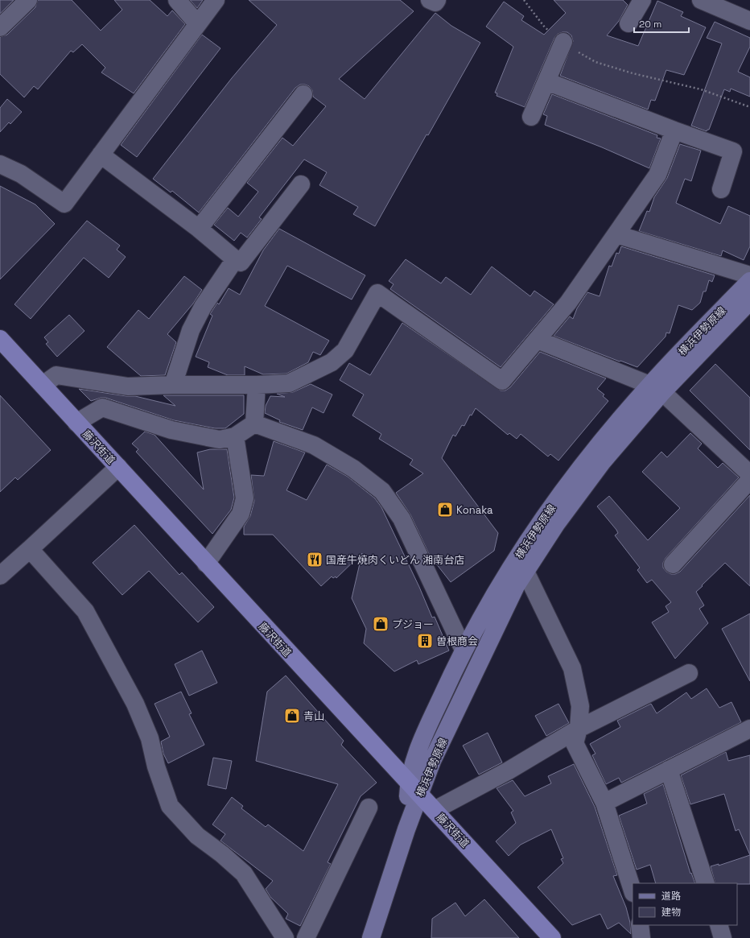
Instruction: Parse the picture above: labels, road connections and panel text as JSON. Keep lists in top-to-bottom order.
{
  "streets": {
    "highway": ["藤沢街道"],
    "main road": ["横浜伊勢原線"]
  },
  "crossings": [
    ["横浜伊勢原線", "藤沢街道"]
  ],
  "places": {
    "shop": ["Konaka", "プジョー", "青山"],
    "restaurant": ["国産牛焼肉くいどん 湘南台店"],
    "building": ["曽根商会"]
  },
  "legend": ["道路", "建物"],
  "scale_bar": "20 m"
}
